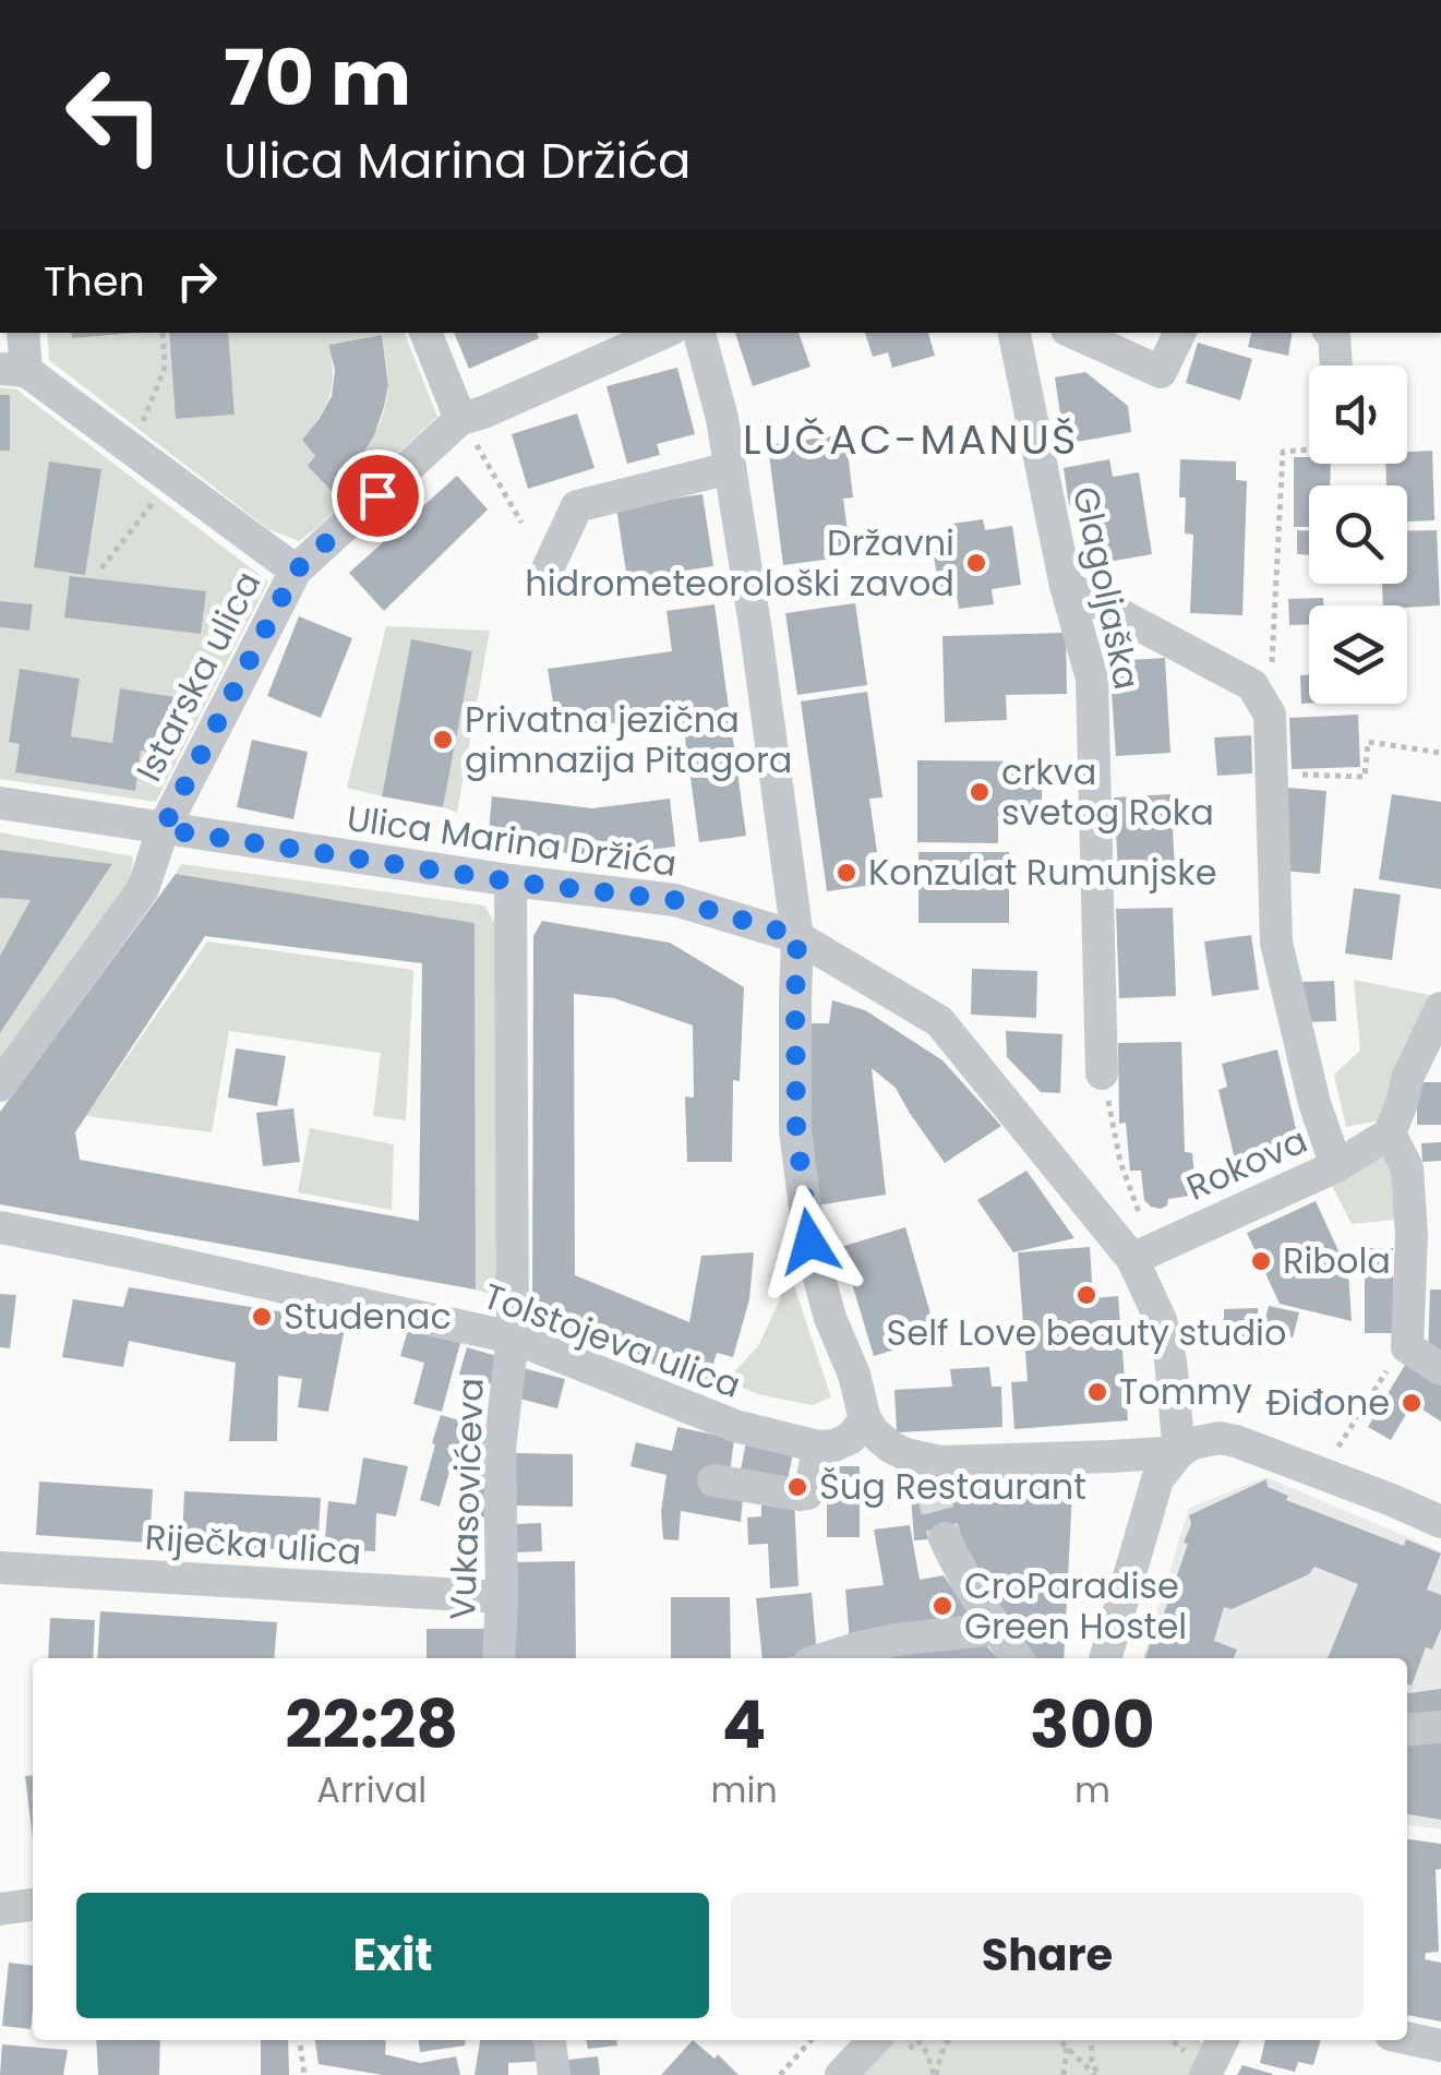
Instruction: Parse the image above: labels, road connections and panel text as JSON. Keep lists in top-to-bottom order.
{
  "streets": {
    "street": [
      "Glagoljaška",
      "Istarska ulica",
      "Ulica Marina Držića",
      "Rokova",
      "Tolstojeva ulica",
      "Vukasovićeva",
      "Riječka ulica"
    ]
  },
  "crossings": [
    ["Istarska ulica", "Ulica Marina Držića"],
    ["Ulica Marina Držića", "Rokova"],
    ["Ulica Marina Držića", "Vukasovićeva"],
    ["Tolstojeva ulica", "Vukasovićeva"],
    ["Vukasovićeva", "Riječka ulica"]
  ],
  "districts": ["LUČAC-MANUŠ"],
  "places": [
    "Državni hidrometeorološki zavod",
    "Privatna jezična gimnazija Pitagora",
    "crkva svetog Roka",
    "Konzulat Rumunjske",
    "Ribola",
    "Self Love beauty studio",
    "Studenac",
    "Tommy",
    "Điđone",
    "Šug Restaurant",
    "CroParadise Green Hostel"
  ],
  "page": {
    "turn": ["70 m", "Ulica Marina Držića"],
    "then": "Then",
    "eta": [
      "22:28",
      "Arrival",
      "4",
      "min",
      "300",
      "m"
    ],
    "buttons": ["Exit", "Share"]
  }
}
